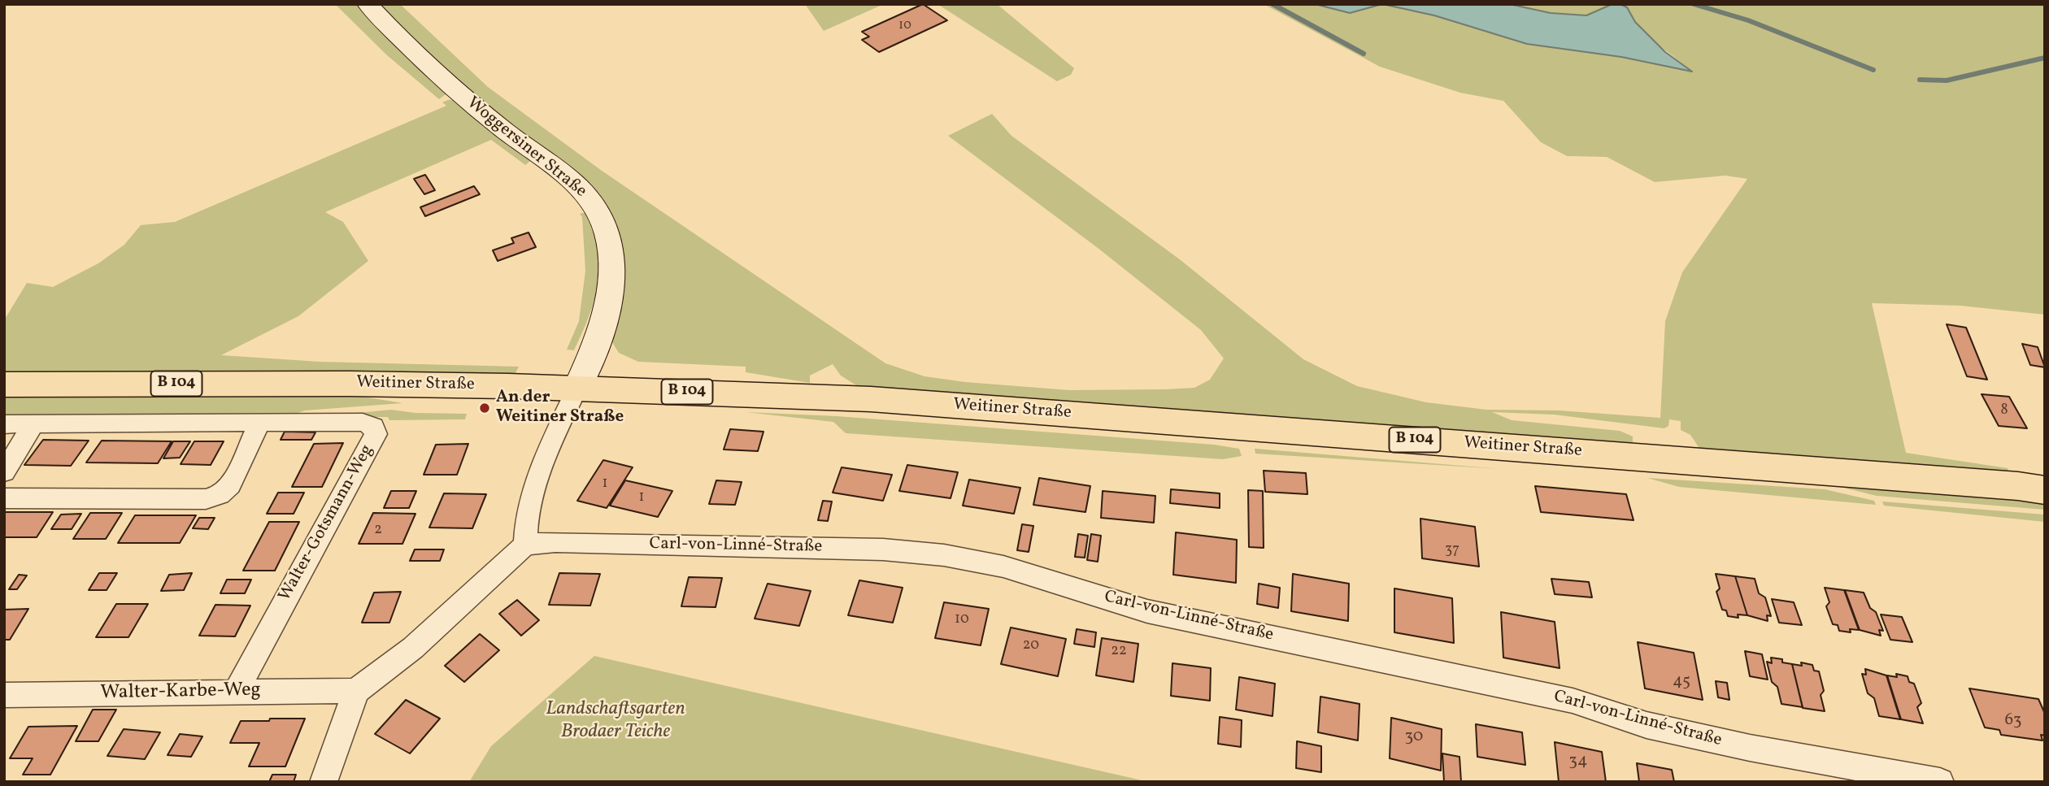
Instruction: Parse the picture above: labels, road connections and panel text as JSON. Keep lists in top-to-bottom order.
{
  "streets": {
    "main road": ["Woggersiner Straße", "B 104", "Weitiner Straße"],
    "street": ["Walter-Gotsmann-Weg", "Carl-von-Linné-Straße", "Walter-Karbe-Weg"]
  },
  "crossings": [
    ["Woggersiner Straße", "Weitiner Straße"],
    ["Walter-Gotsmann-Weg", "Walter-Karbe-Weg"]
  ],
  "parks": ["Landschaftsgarten Brodaer Teiche"],
  "places": ["An der Weitiner Straße"],
  "house_numbers": [
    "10",
    "8",
    "1",
    "1",
    "2",
    "37",
    "10",
    "20",
    "22",
    "45",
    "63",
    "30",
    "34"
  ]
}
